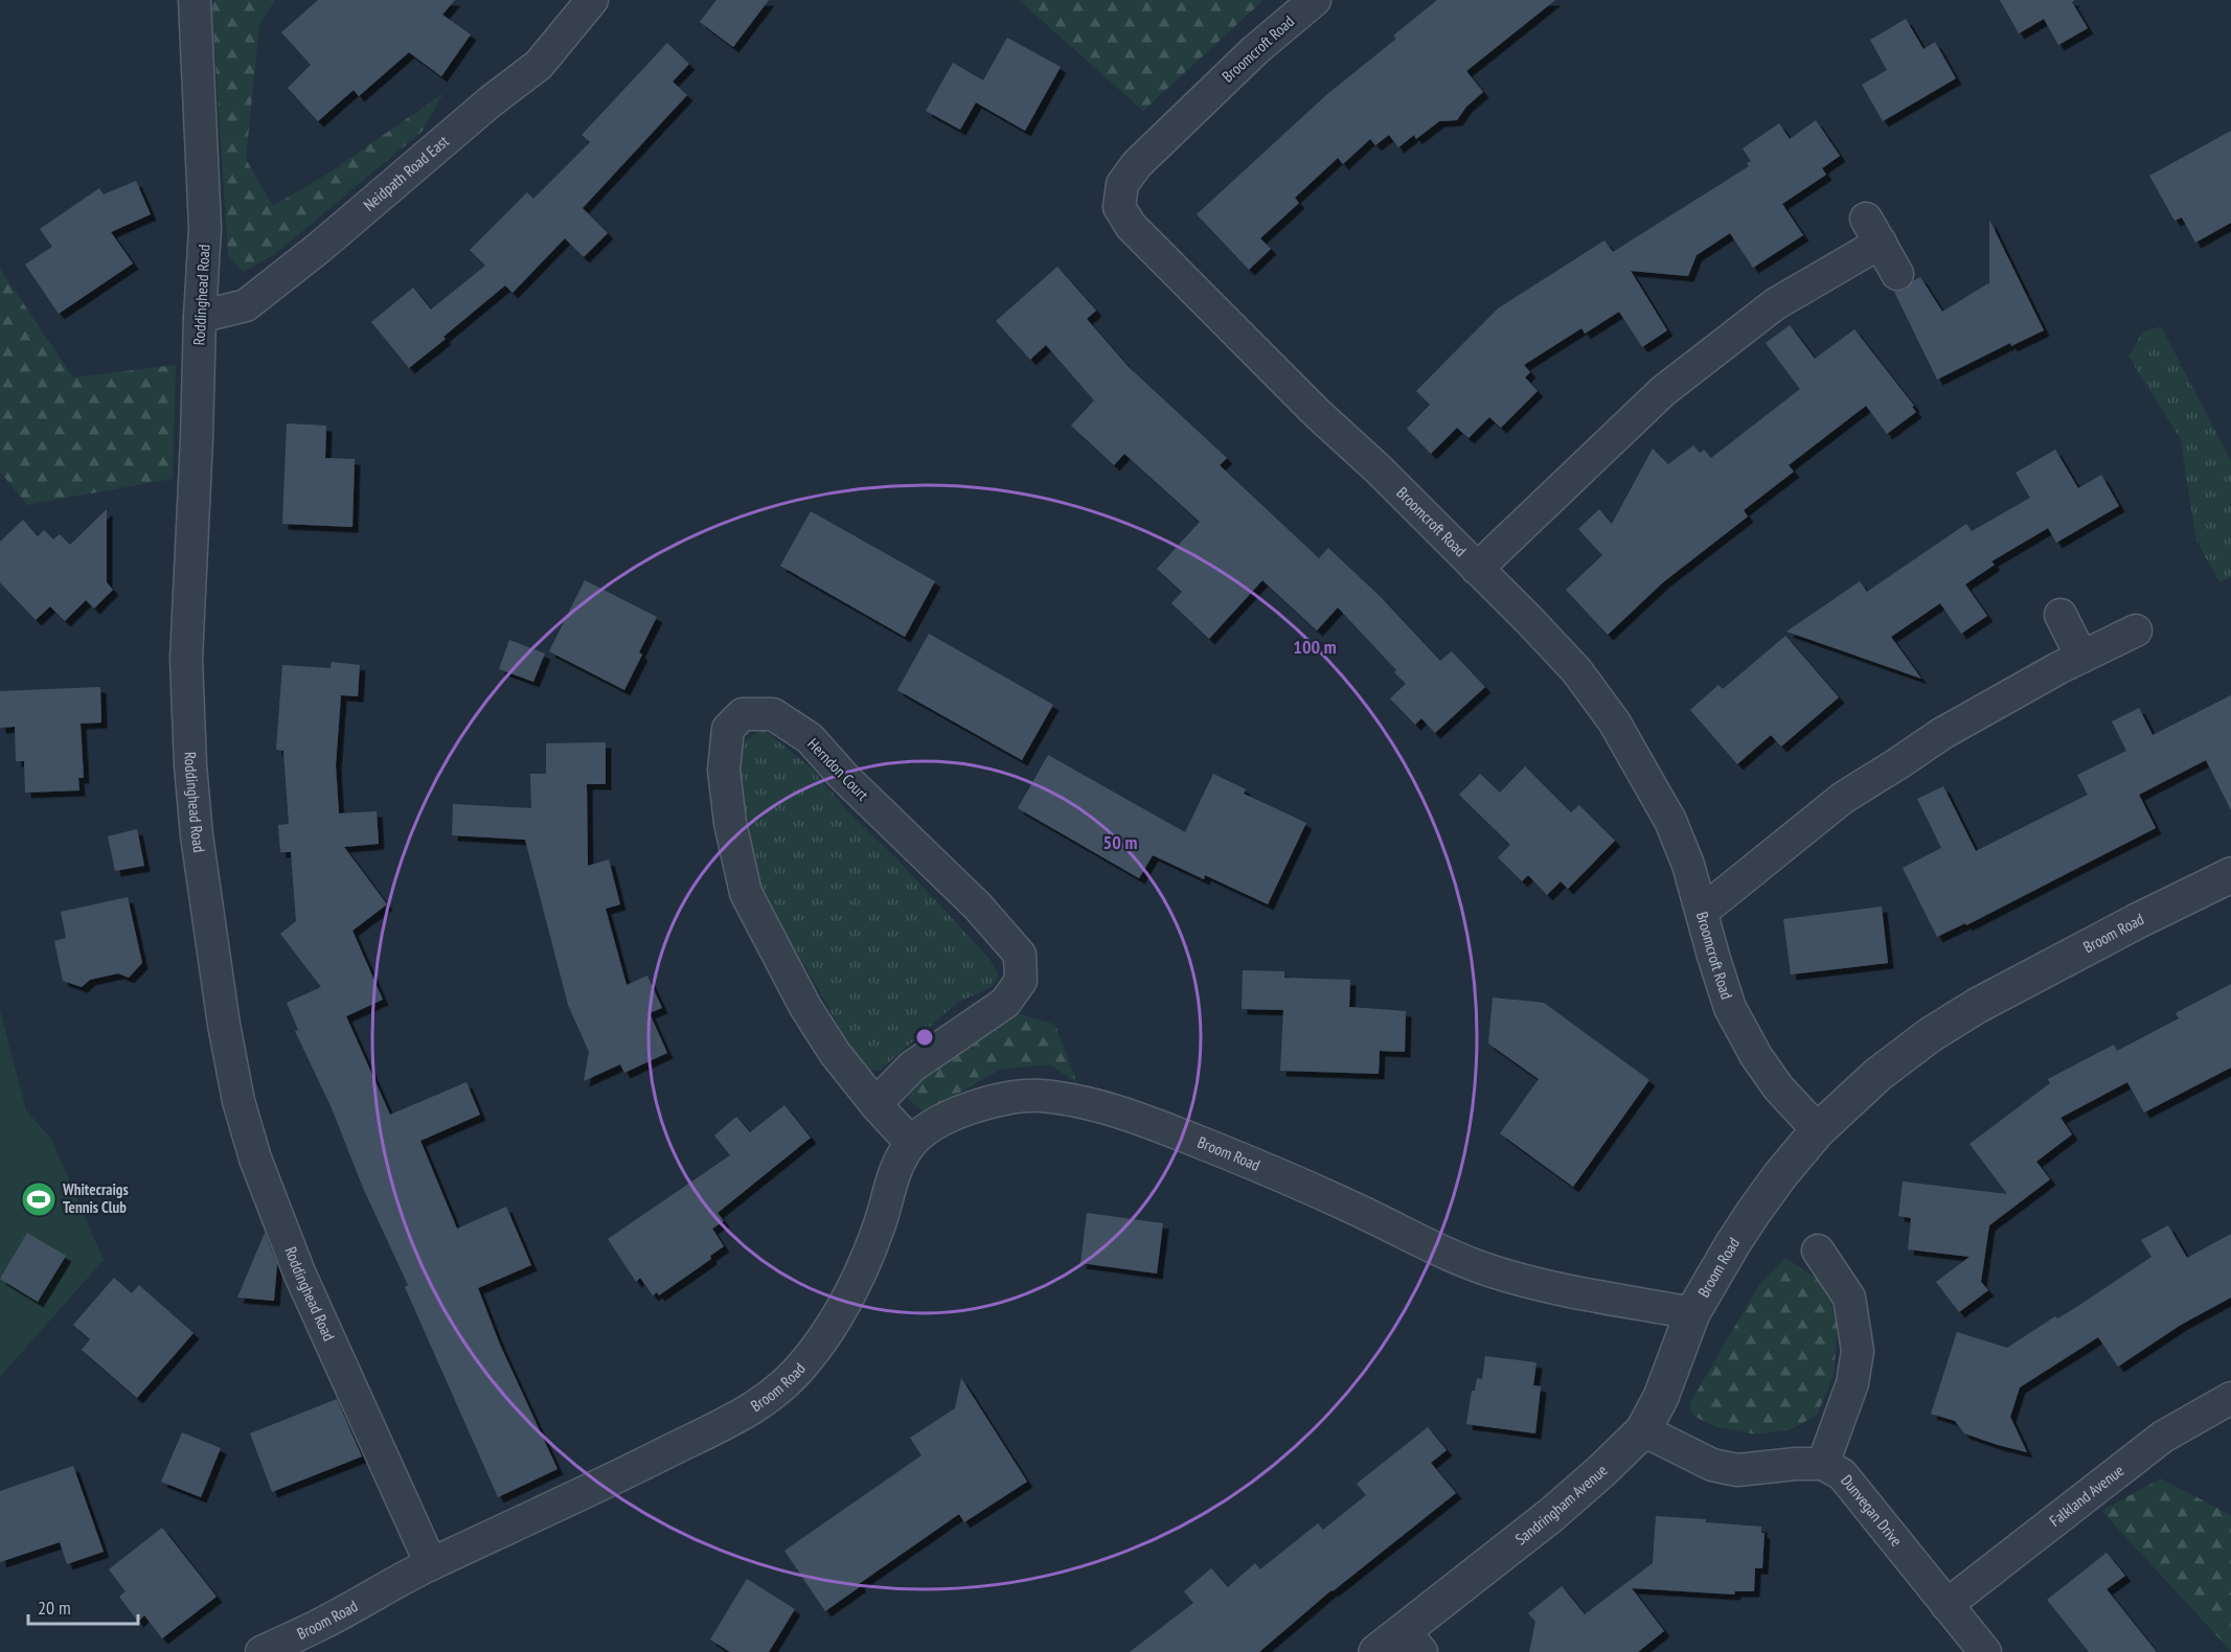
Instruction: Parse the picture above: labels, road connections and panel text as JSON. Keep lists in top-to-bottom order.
{
  "streets": {
    "street": [
      "Broomcroft Road",
      "Neidpath Road East",
      "Roddinghead Road",
      "Herndon Court",
      "Broom Road",
      "Falkland Avenue",
      "Sandringham Avenue",
      "Dunvegan Drive"
    ]
  },
  "crossings": [
    ["Broomcroft Road", "Broom Road"],
    ["Neidpath Road East", "Roddinghead Road"],
    ["Roddinghead Road", "Broom Road"],
    ["Herndon Court", "Broom Road"],
    ["Broom Road", "Sandringham Avenue"],
    ["Falkland Avenue", "Dunvegan Drive"],
    ["Sandringham Avenue", "Dunvegan Drive"]
  ],
  "places": {
    "sports": ["Whitecraigs Tennis Club"]
  },
  "scale_bar": "20 m",
  "rings": ["100 m", "50 m"]
}
